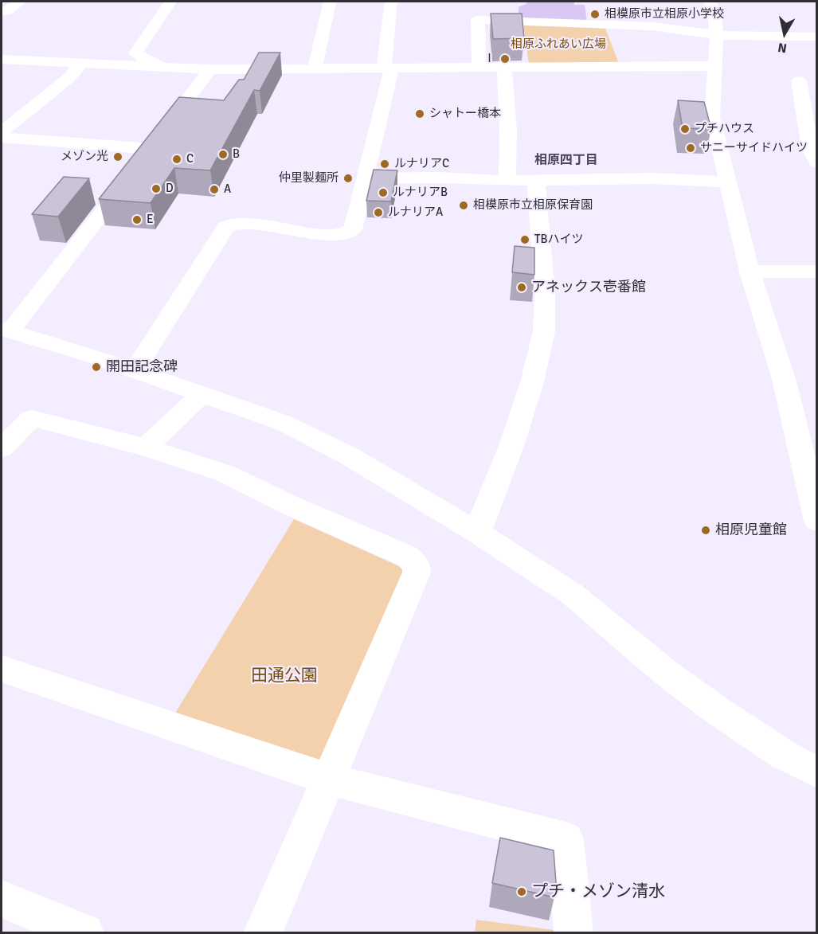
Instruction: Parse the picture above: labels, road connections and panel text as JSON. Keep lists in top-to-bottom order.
{
  "districts": ["相原四丁目"],
  "parks": ["相原ふれあい広場", "田通公園"],
  "places": [
    "相模原市立相原小学校",
    "Ⅰ",
    "シャトー橋本",
    "プチハウス",
    "サニーサイドハイツ",
    "B",
    "メゾン光",
    "C",
    "ルナリアC",
    "仲里製麺所",
    "D",
    "A",
    "ルナリアB",
    "相模原市立相原保育園",
    "ルナリアA",
    "E",
    "TBハイツ",
    "アネックス壱番館",
    "開田記念碑",
    "相原児童館",
    "プチ・メゾン清水"
  ],
  "north": "bottom"
}
